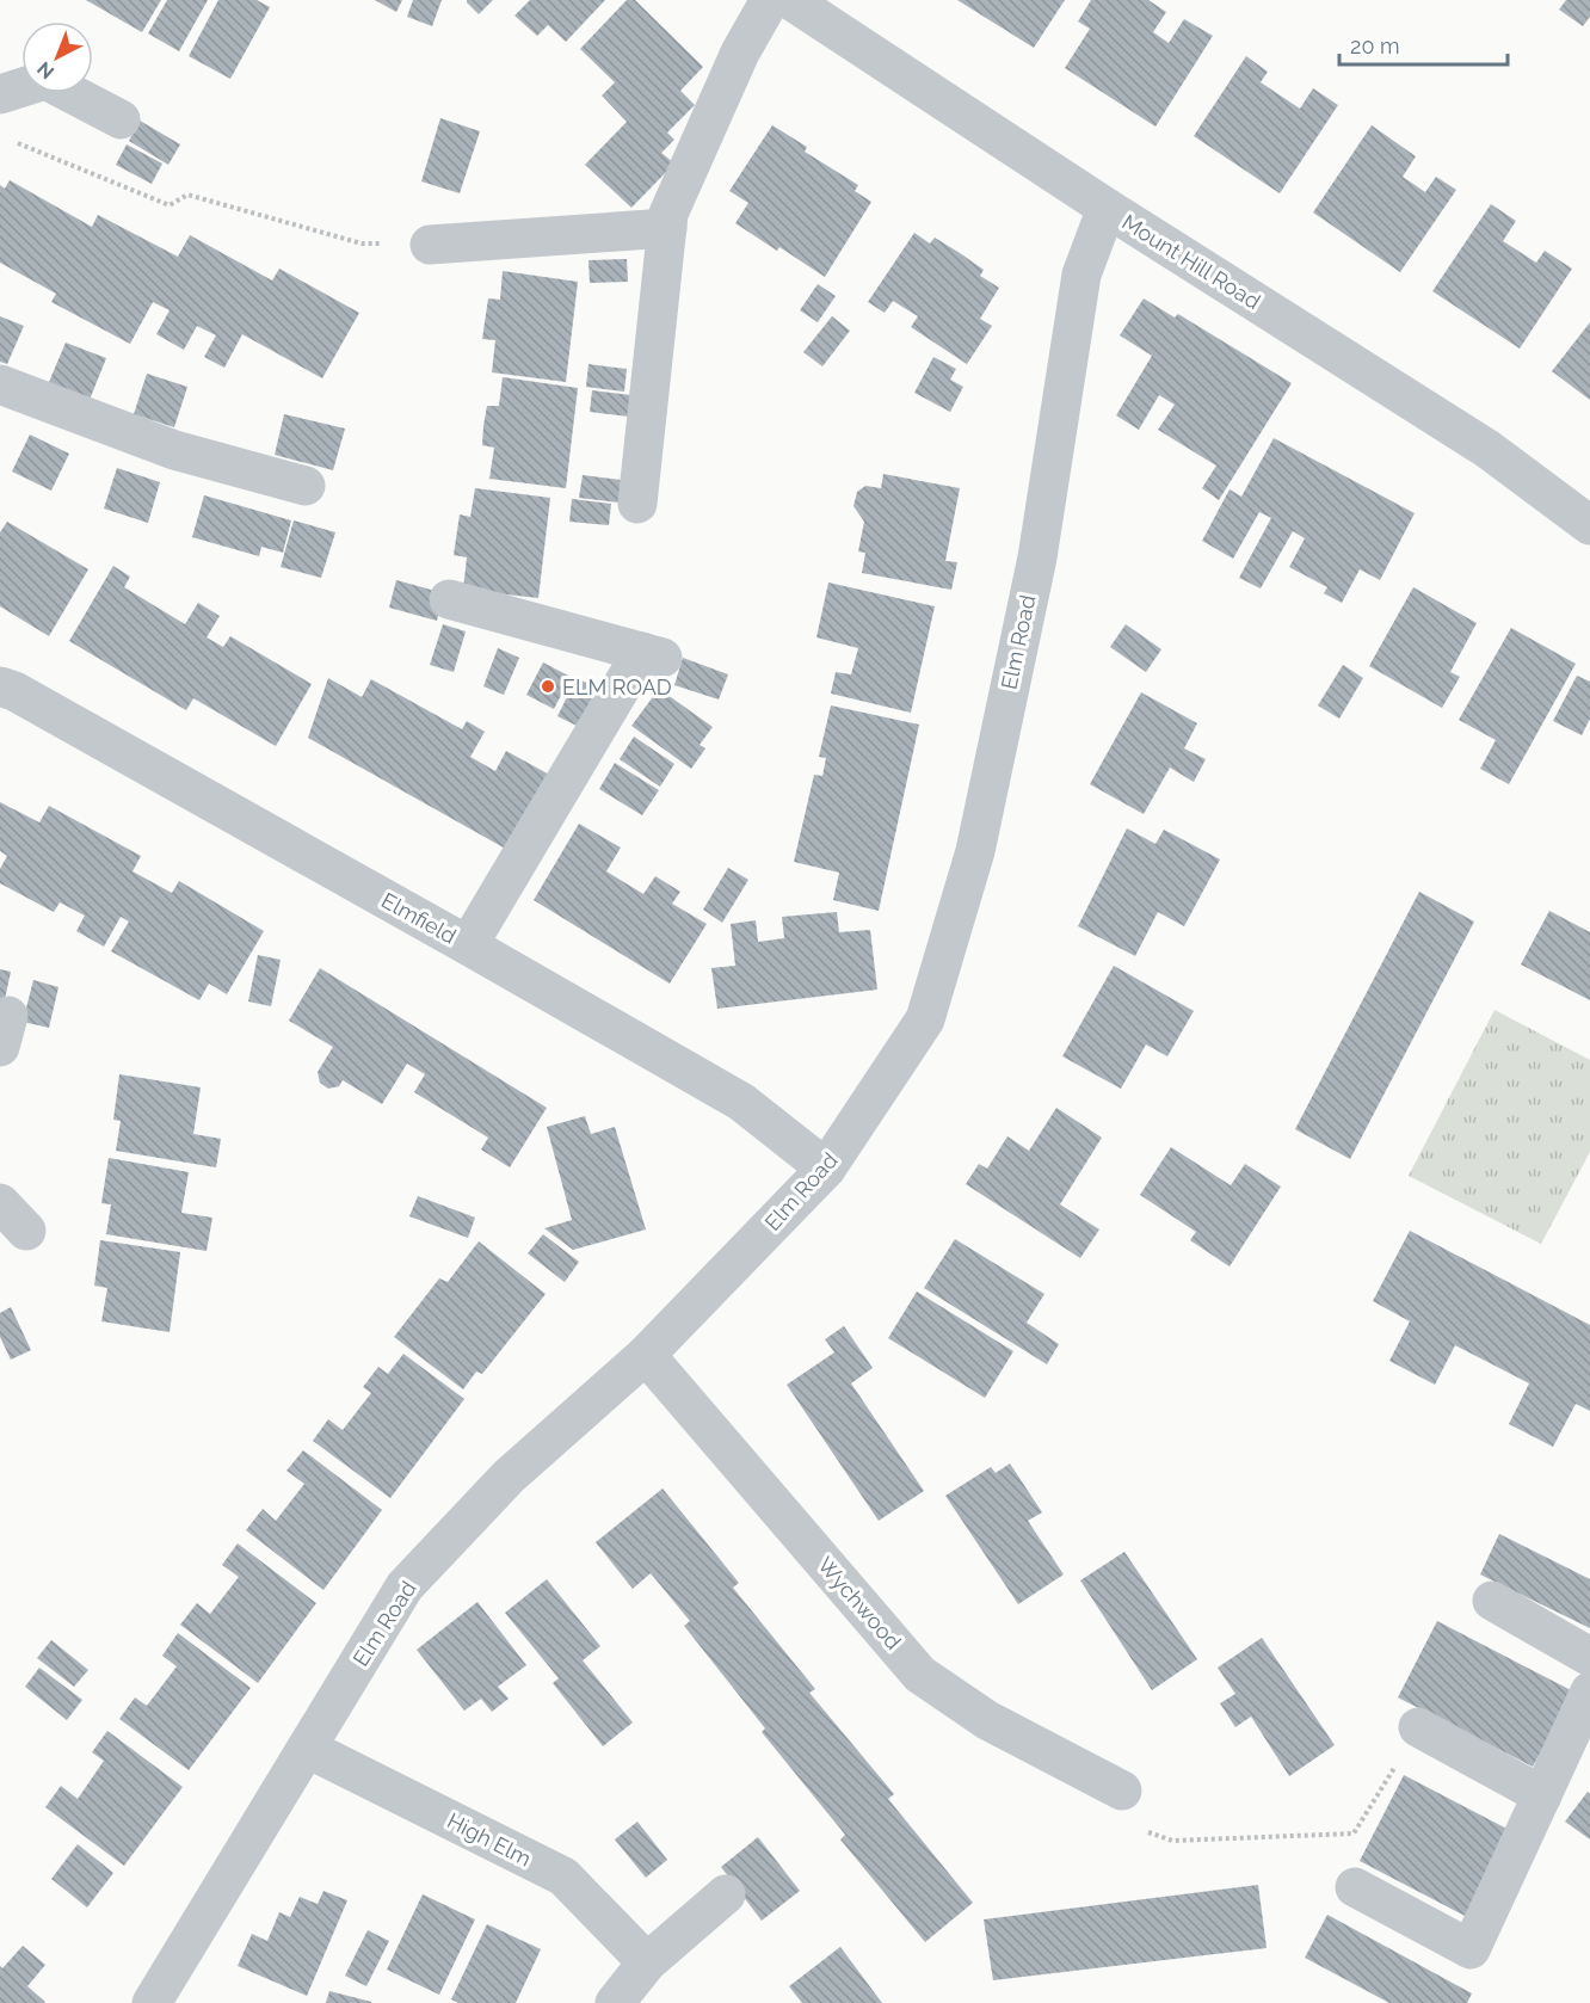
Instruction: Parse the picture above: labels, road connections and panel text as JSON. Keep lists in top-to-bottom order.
{
  "streets": {
    "street": [
      "Mount Hill Road",
      "Elm Road",
      "Elmfield",
      "Wychwood",
      "High Elm"
    ]
  },
  "crossings": [
    ["Mount Hill Road", "Elm Road"],
    ["Elm Road", "Elmfield"],
    ["Elm Road", "Wychwood"],
    ["Elm Road", "High Elm"]
  ],
  "places": ["ELM ROAD"],
  "scale_bar": "20 m",
  "north": "bottom left"
}
